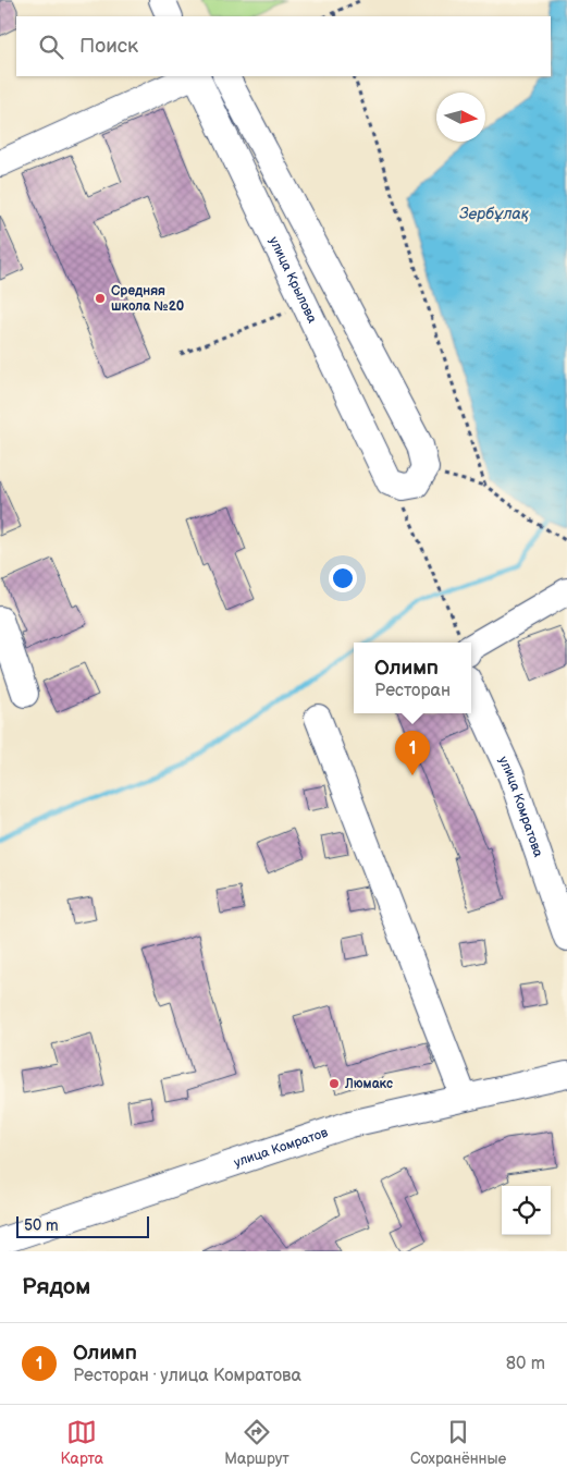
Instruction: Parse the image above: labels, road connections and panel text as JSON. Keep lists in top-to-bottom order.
{
  "streets": {
    "street": ["улица Крылова", "улица Комратова", "улица Комратов"]
  },
  "water": ["Зербұлақ"],
  "places": ["Средняя школа №20", "Люмакс"],
  "scale_bar": "50 m",
  "north": "right",
  "page": {
    "search": "Поиск",
    "popup": ["Олимп", "Ресторан"],
    "pins": "1",
    "scale": "50 m",
    "heading": "Рядом",
    "list": [
      {
        "mark": "1",
        "name": "Олимп",
        "note": "Ресторан · улица Комратова",
        "value": "80 m"
      }
    ],
    "nav": ["Карта", "Маршрут", "Сохранённые"]
  }
}
